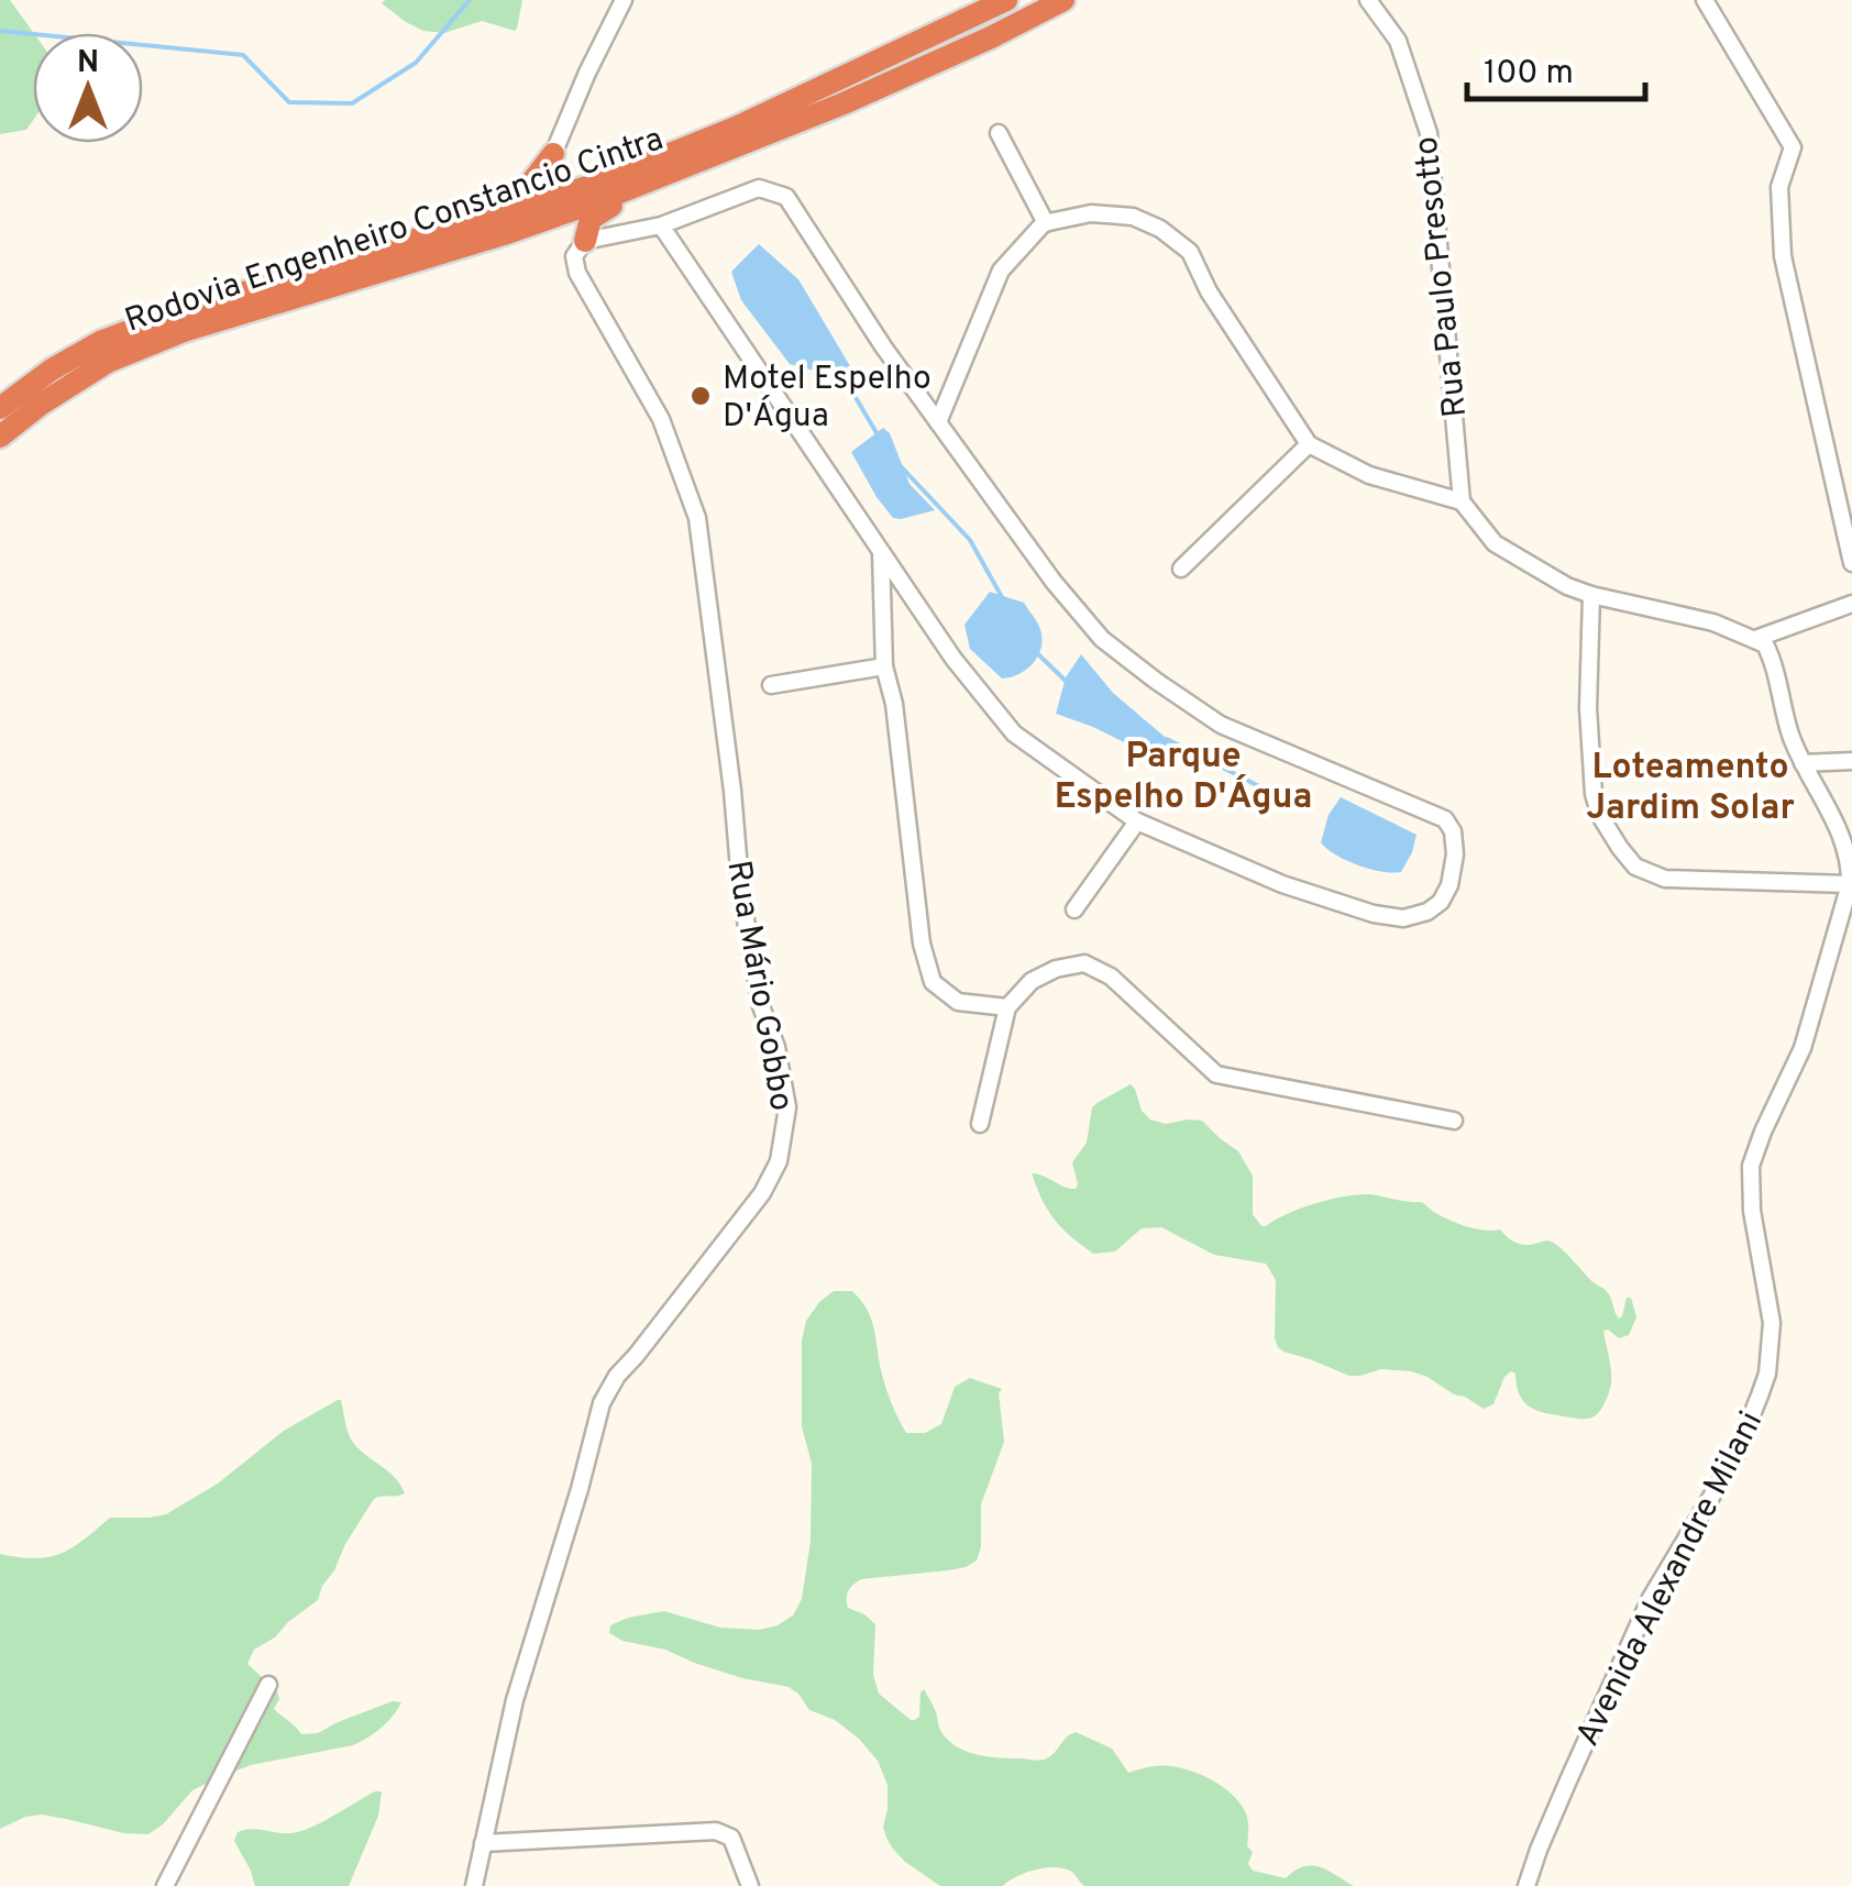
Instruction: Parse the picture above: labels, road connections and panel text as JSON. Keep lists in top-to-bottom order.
{
  "streets": {
    "highway": ["Rodovia Engenheiro Constancio Cintra"],
    "street": ["Rua Paulo Presotto", "Rua Mário Gobbo", "Avenida Alexandre Milani"]
  },
  "districts": ["Parque Espelho D'Água", "Loteamento Jardim Solar"],
  "places": ["Motel Espelho D'Água"],
  "scale_bar": "100 m",
  "north": "top"
}
